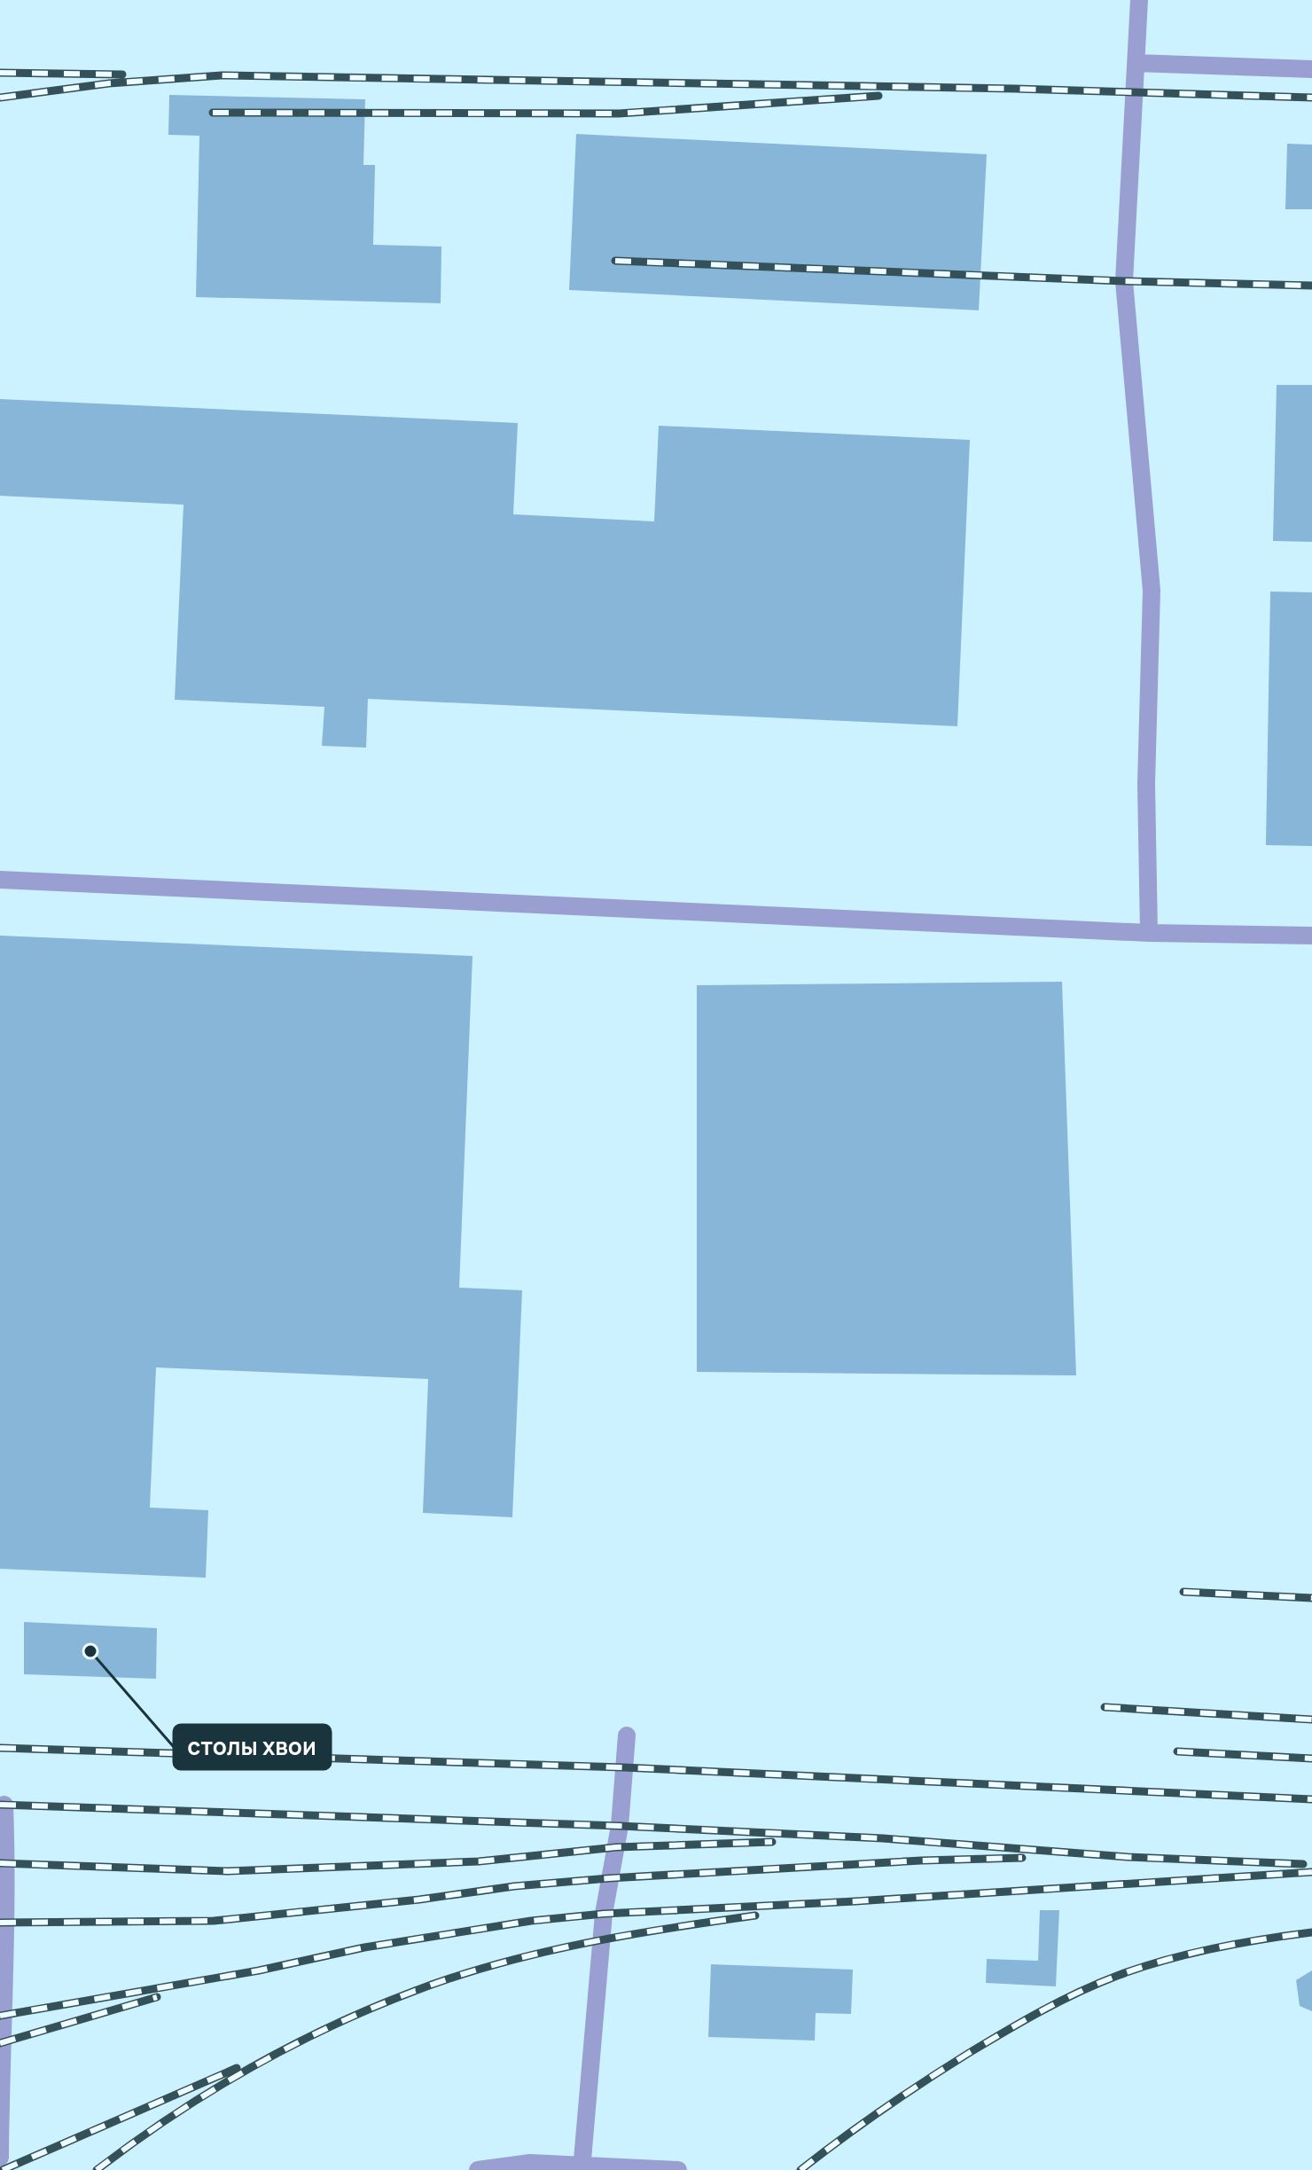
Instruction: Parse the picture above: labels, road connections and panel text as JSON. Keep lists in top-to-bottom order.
{
  "places": ["столы хвои"]
}
